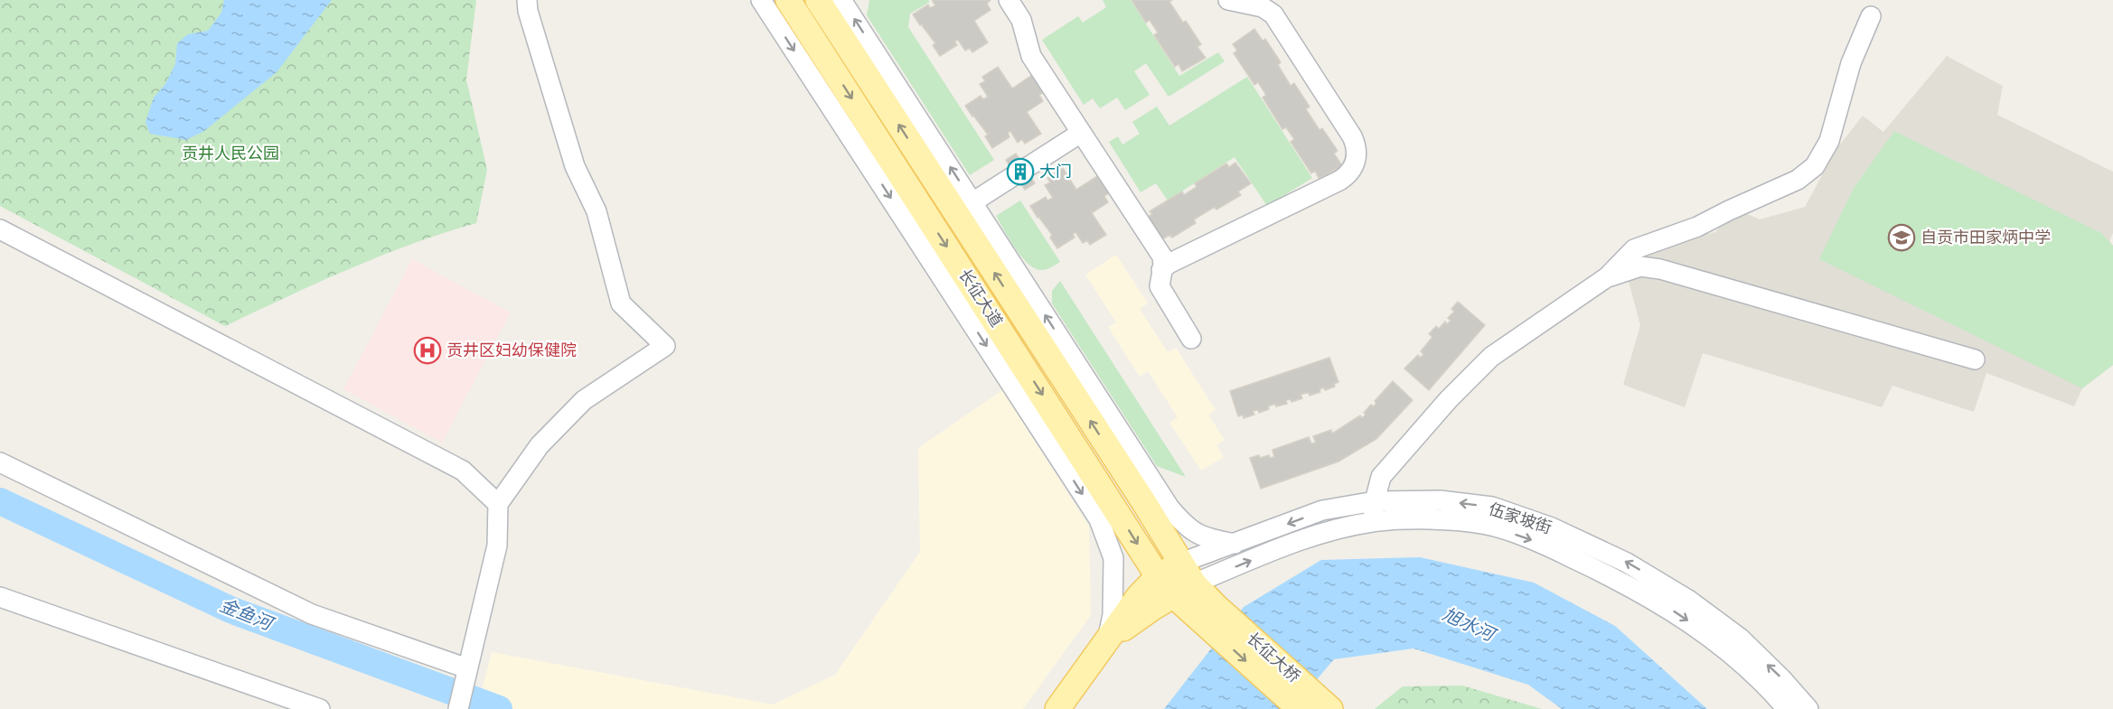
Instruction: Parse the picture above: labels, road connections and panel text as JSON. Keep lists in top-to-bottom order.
{
  "streets": {
    "main road": ["长征大道", "长征大桥"],
    "street": ["伍家坡街"]
  },
  "crossings": [
    ["长征大道", "伍家坡街"],
    ["长征大道", "长征大桥"]
  ],
  "water": ["金鱼河", "旭水河"],
  "parks": ["贡井人民公园"],
  "places": {
    "building": ["大门"],
    "school or university": ["自贡市田家炳中学"],
    "hospital": ["贡井区妇幼保健院"]
  }
}
